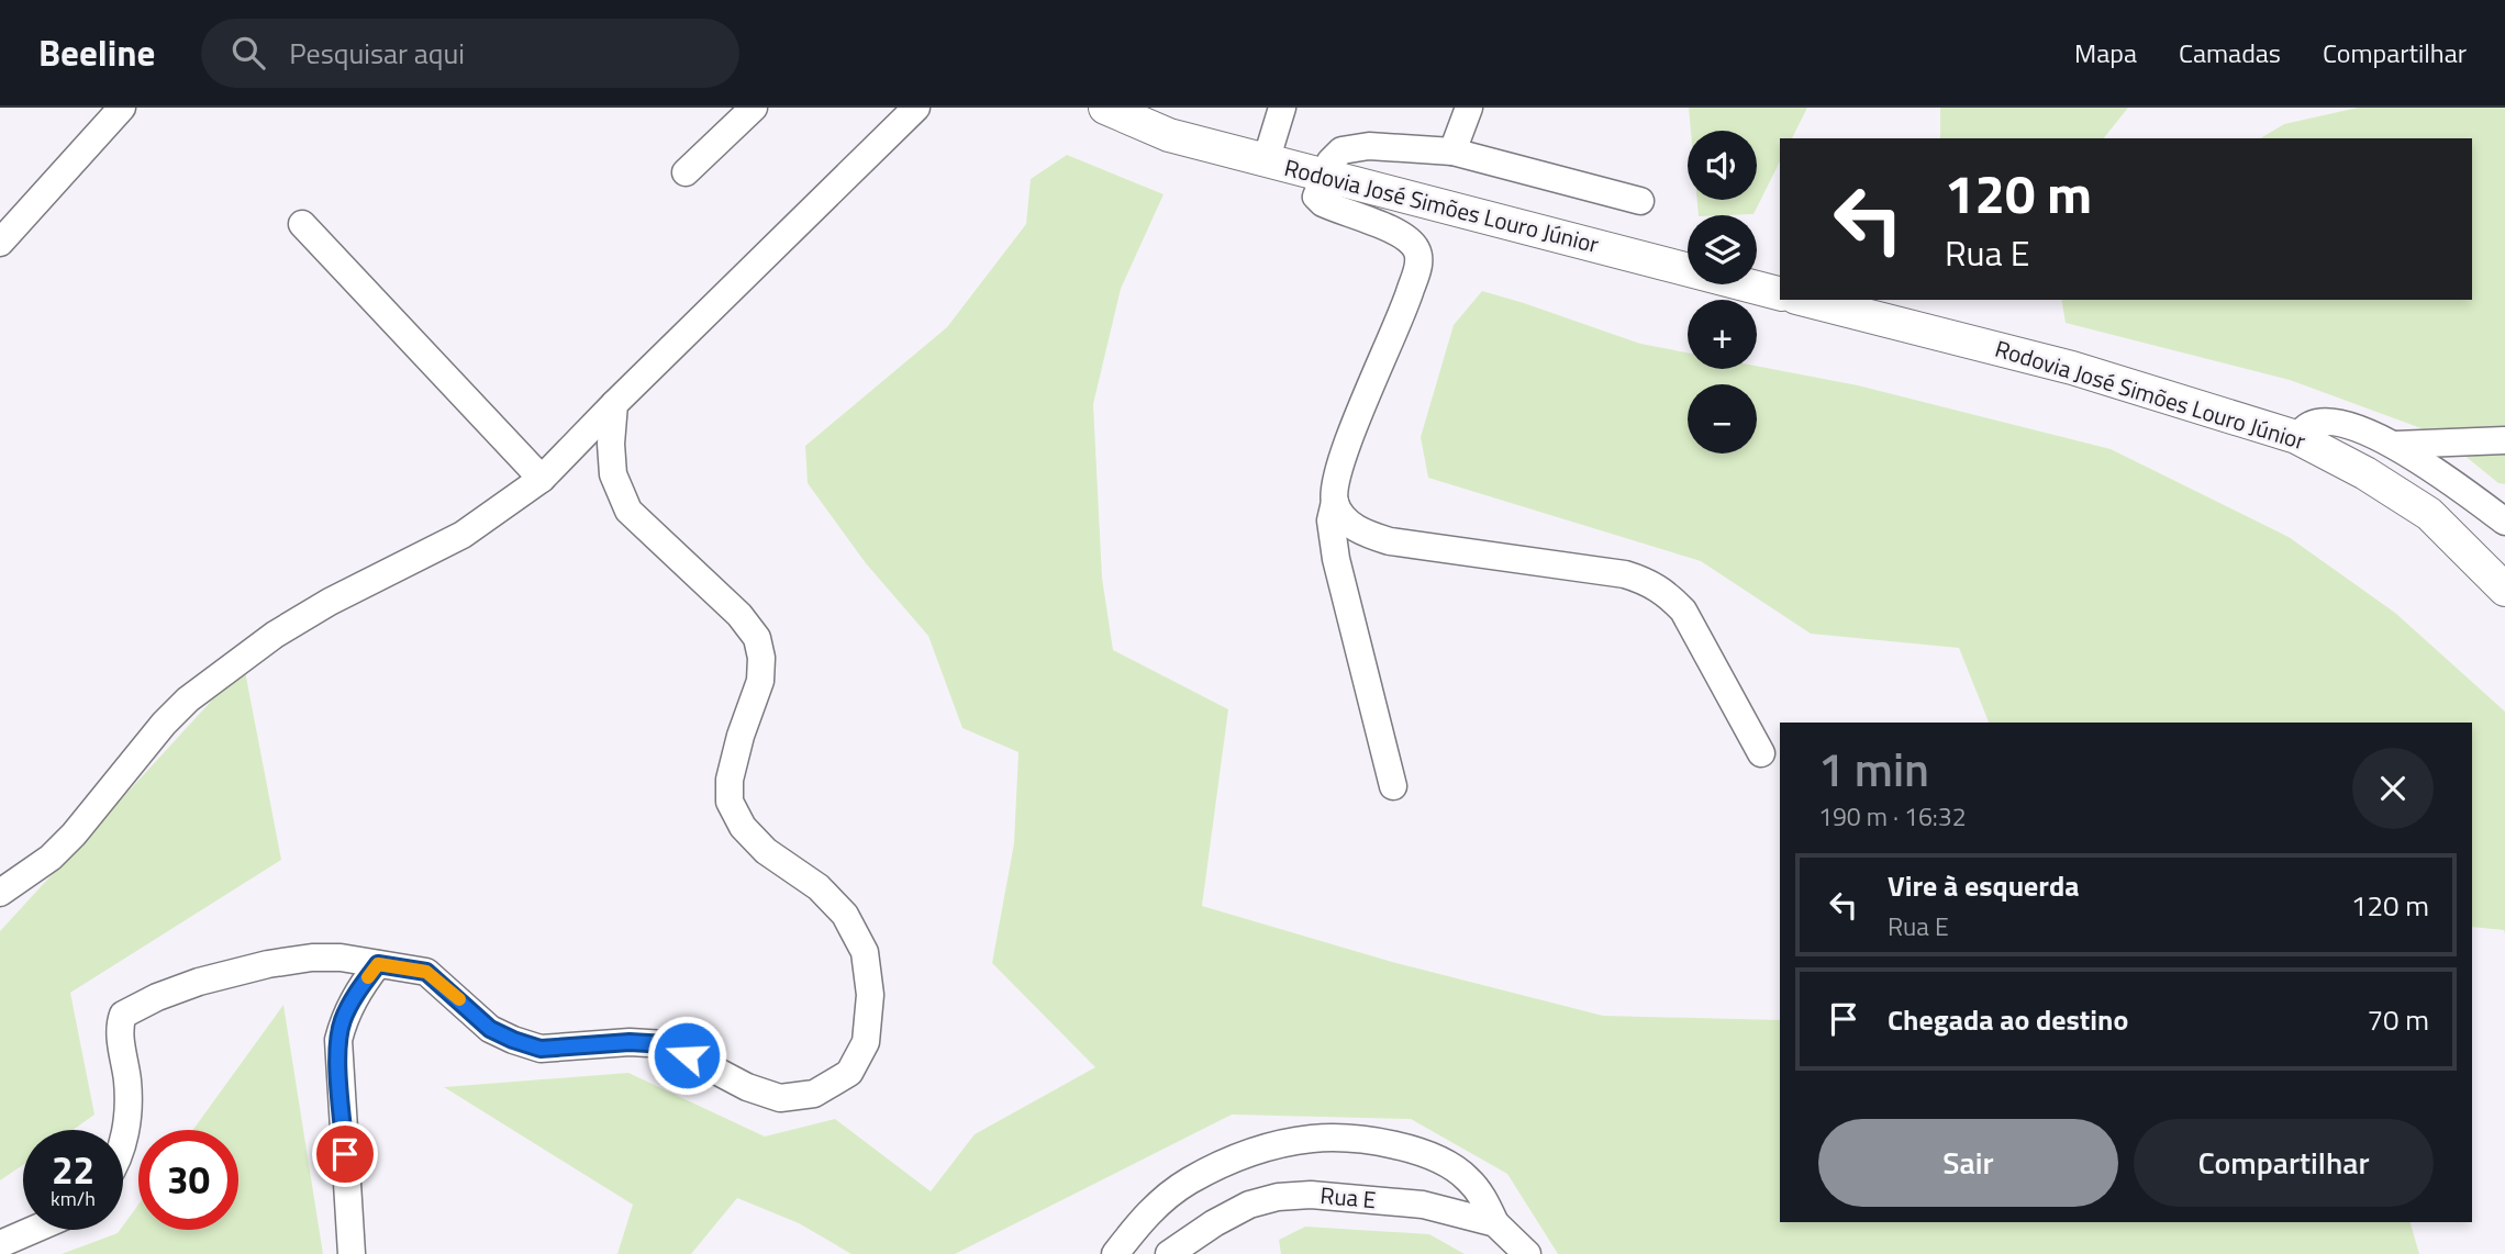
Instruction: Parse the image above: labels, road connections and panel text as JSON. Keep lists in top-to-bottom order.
{
  "streets": {
    "main road": ["Rodovia José Simões Louro Júnior"],
    "street": ["Rua E"]
  },
  "page": {
    "header": "Beeline",
    "search": "Pesquisar aqui",
    "nav": ["Mapa", "Camadas", "Compartilhar"],
    "map_buttons": ["+", "−"],
    "turn": ["120 m", "Rua E"],
    "heading": ["1 min", "190 m · 16:32"],
    "list": [
      {
        "name": "Vire à esquerda",
        "note": "Rua E",
        "value": "120 m"
      },
      {
        "name": "Chegada ao destino",
        "value": "70 m"
      }
    ],
    "buttons": ["Sair", "Compartilhar"],
    "speed": "22 km/h",
    "limit": "30"
  }
}
